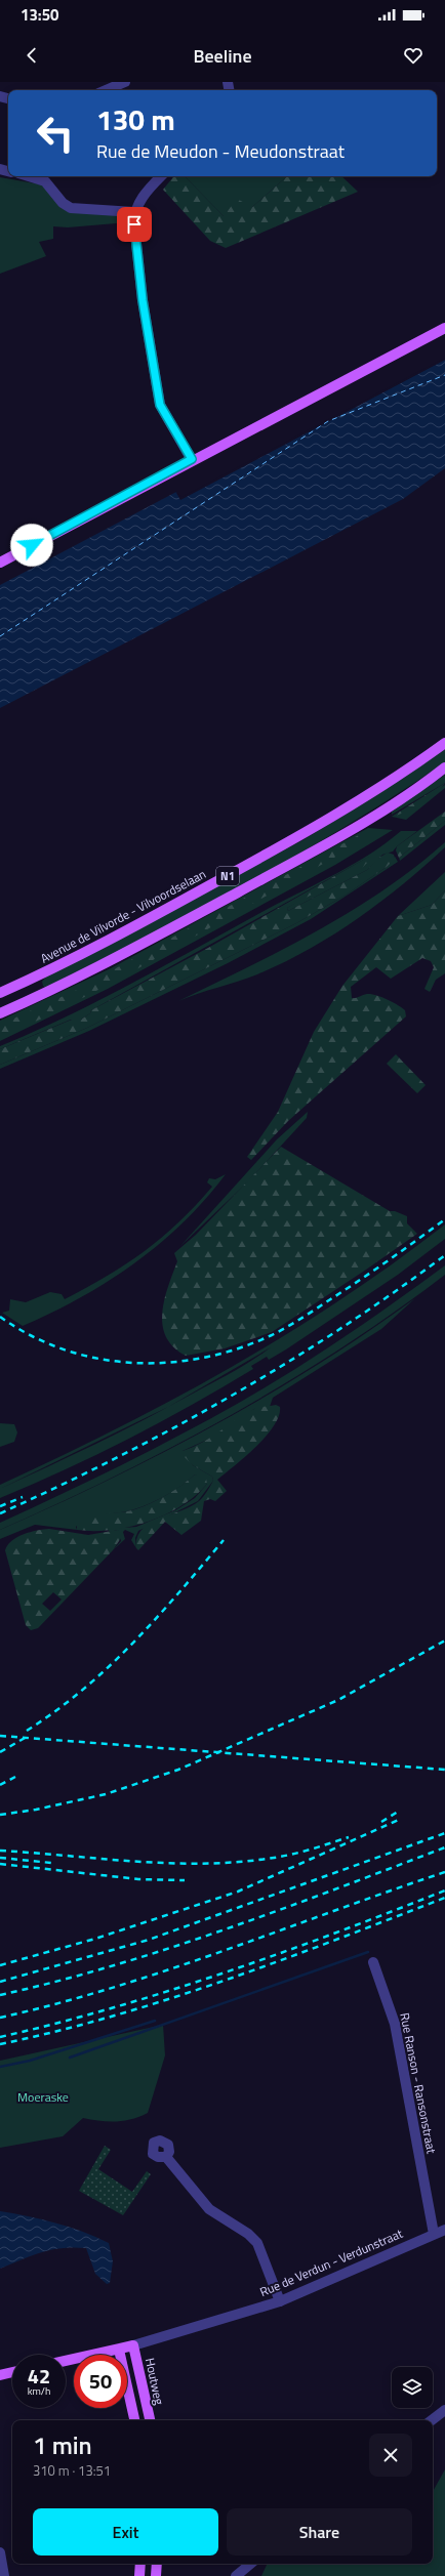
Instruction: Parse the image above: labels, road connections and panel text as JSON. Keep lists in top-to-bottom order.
{
  "streets": {
    "main road": ["N1", "Avenue de Vilvorde - Vilvoordselaan", "Houtweg"],
    "street": ["Rue Ranson - Ransonstraat", "Rue de Verdun - Verdunstraat"]
  },
  "crossings": [
    ["Rue Ranson - Ransonstraat", "Rue de Verdun - Verdunstraat"],
    ["Rue de Verdun - Verdunstraat", "Houtweg"]
  ],
  "parks": ["Moeraske"],
  "page": {
    "status": "13:50",
    "header": "Beeline",
    "turn": ["130 m", "Rue de Meudon - Meudonstraat"],
    "speed": "42 km/h",
    "limit": "50",
    "heading": ["1 min", "310 m · 13:51"],
    "buttons": ["Exit", "Share"]
  }
}
